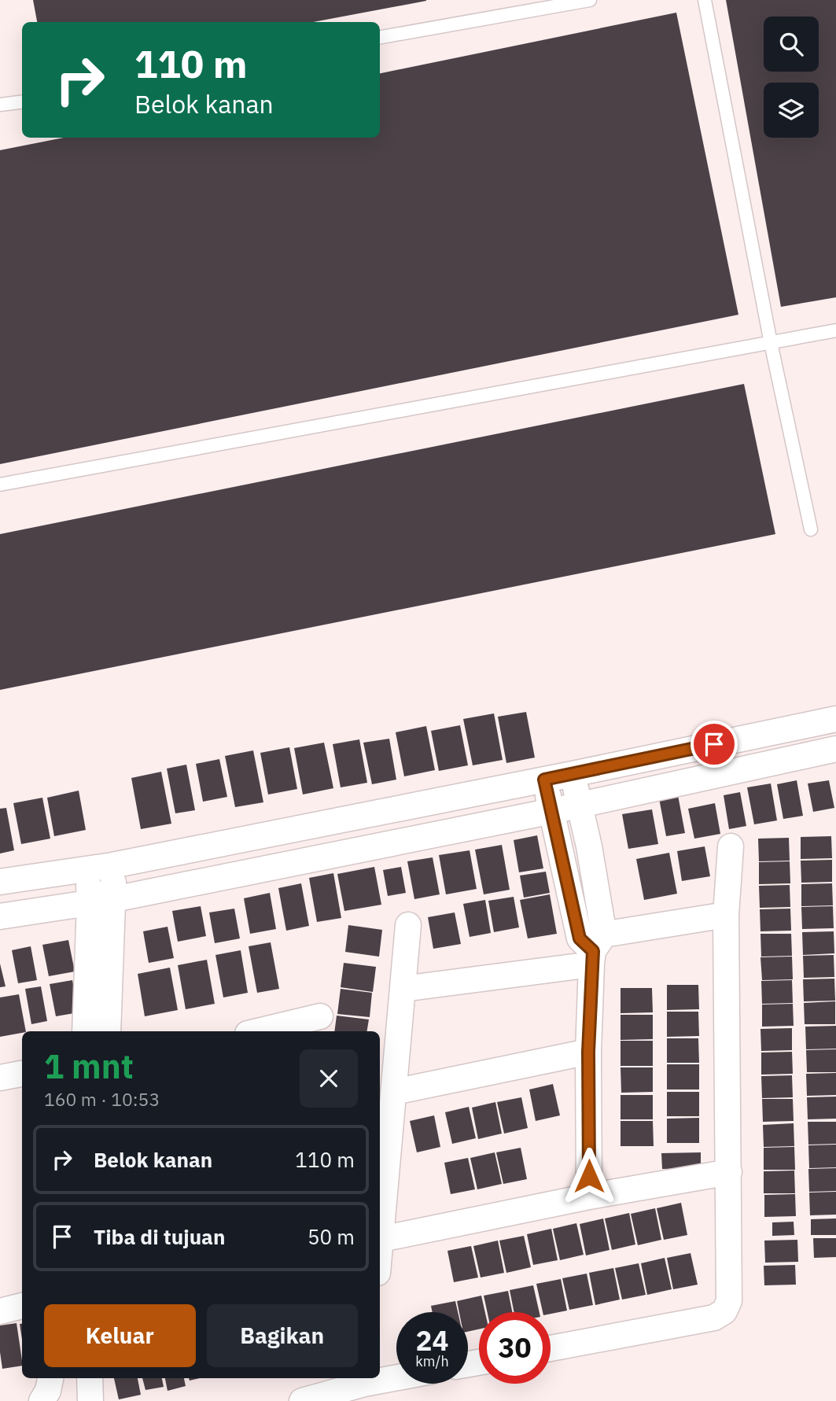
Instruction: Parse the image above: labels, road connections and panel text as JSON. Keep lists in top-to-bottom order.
{
  "page": {
    "turn": ["110 m", "Belok kanan"],
    "heading": ["1 mnt", "160 m · 10:53"],
    "list": [
      {
        "name": "Belok kanan",
        "value": "110 m"
      },
      {
        "name": "Tiba di tujuan",
        "value": "50 m"
      }
    ],
    "buttons": ["Keluar", "Bagikan"],
    "speed": "24 km/h",
    "limit": "30"
  }
}
